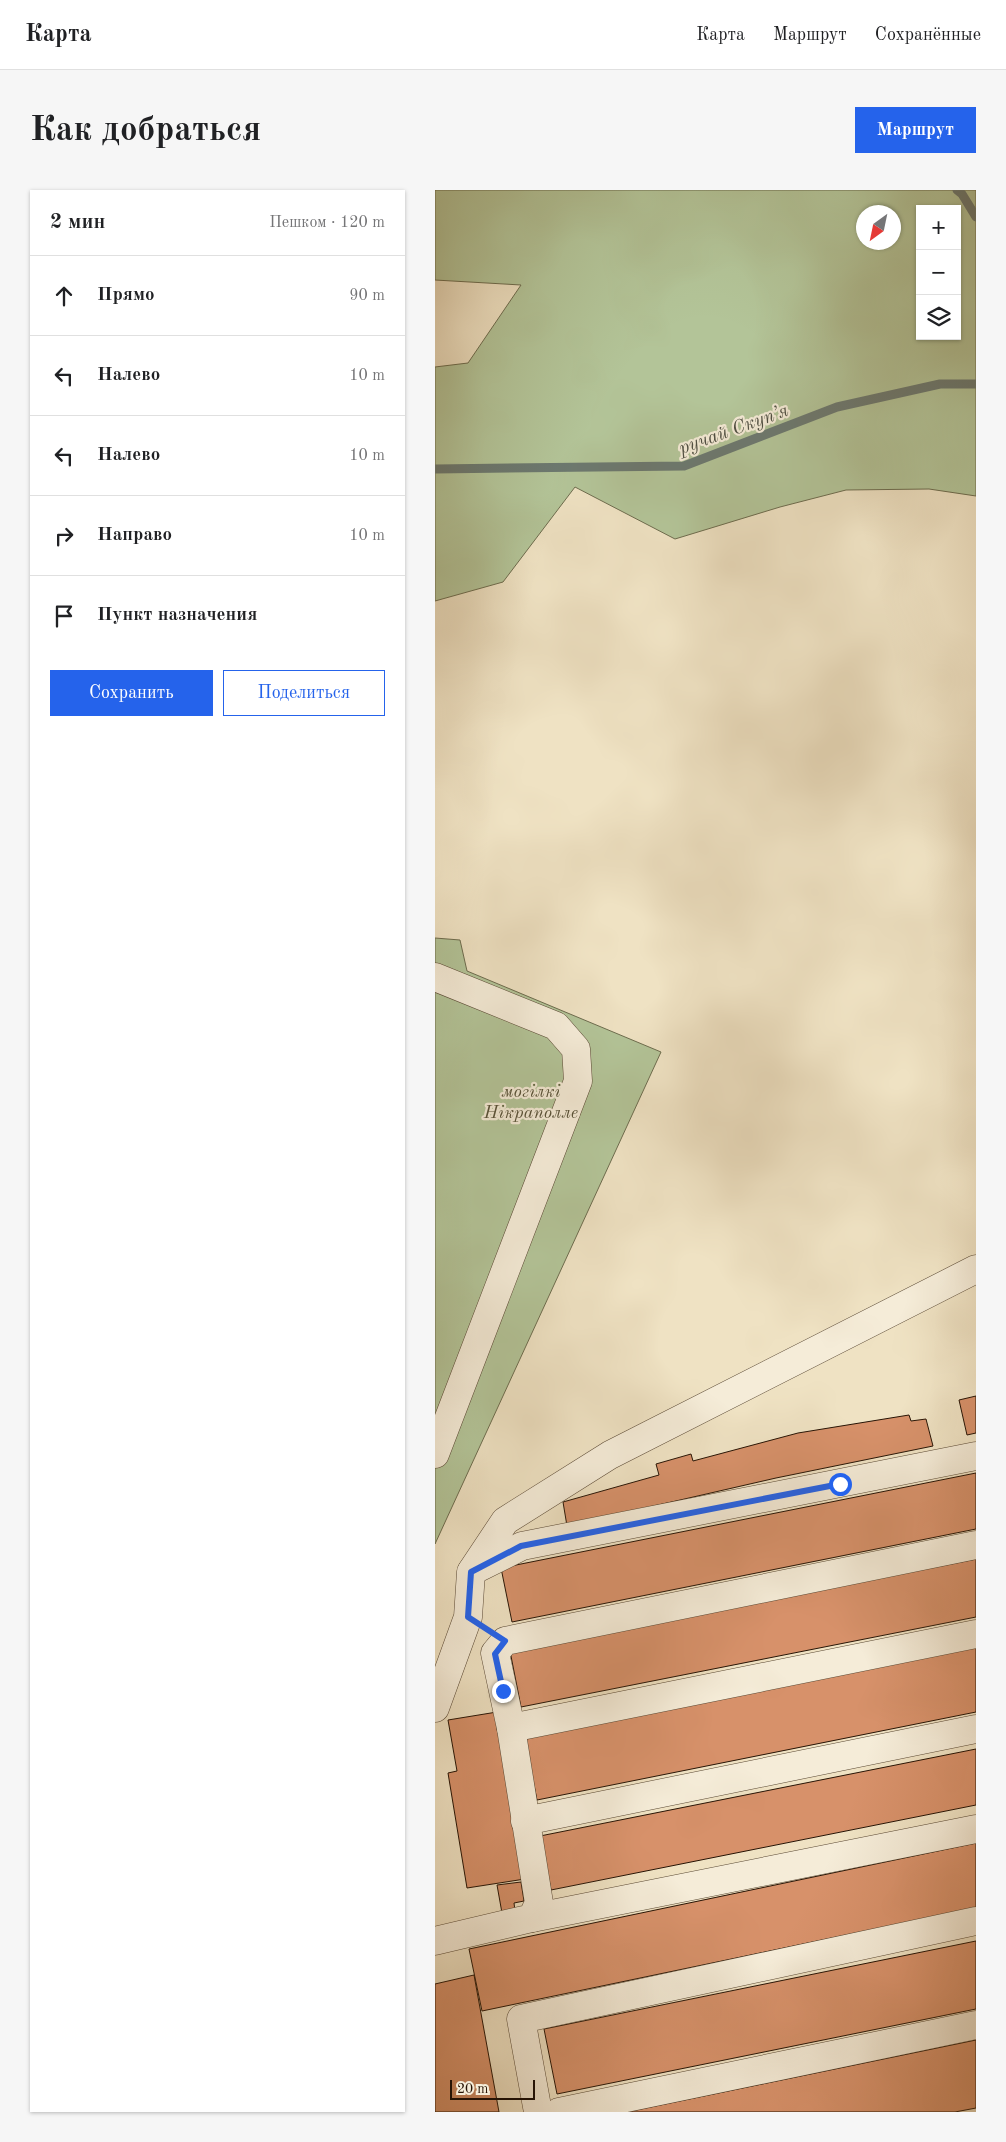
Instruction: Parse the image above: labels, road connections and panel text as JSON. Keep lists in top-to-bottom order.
{
  "water": ["ручай Скупʼя"],
  "parks": ["могілкі Нікраполле"],
  "scale_bar": "20 m",
  "north": "bottom left",
  "page": {
    "header": "Карта",
    "nav": ["Карта", "Маршрут", "Сохранённые"],
    "buttons": [
      "Маршрут",
      ["Сохранить", "Поделиться"]
    ],
    "title": "Как добраться",
    "heading": ["2 мин", "Пешком · 120 m"],
    "map_buttons": ["+", "−"],
    "list": [
      ["Прямо", "90 m"],
      ["Налево", "10 m"],
      ["Налево", "10 m"],
      ["Направо", "10 m"],
      "Пункт назначения"
    ],
    "scale": "20 m"
  }
}
